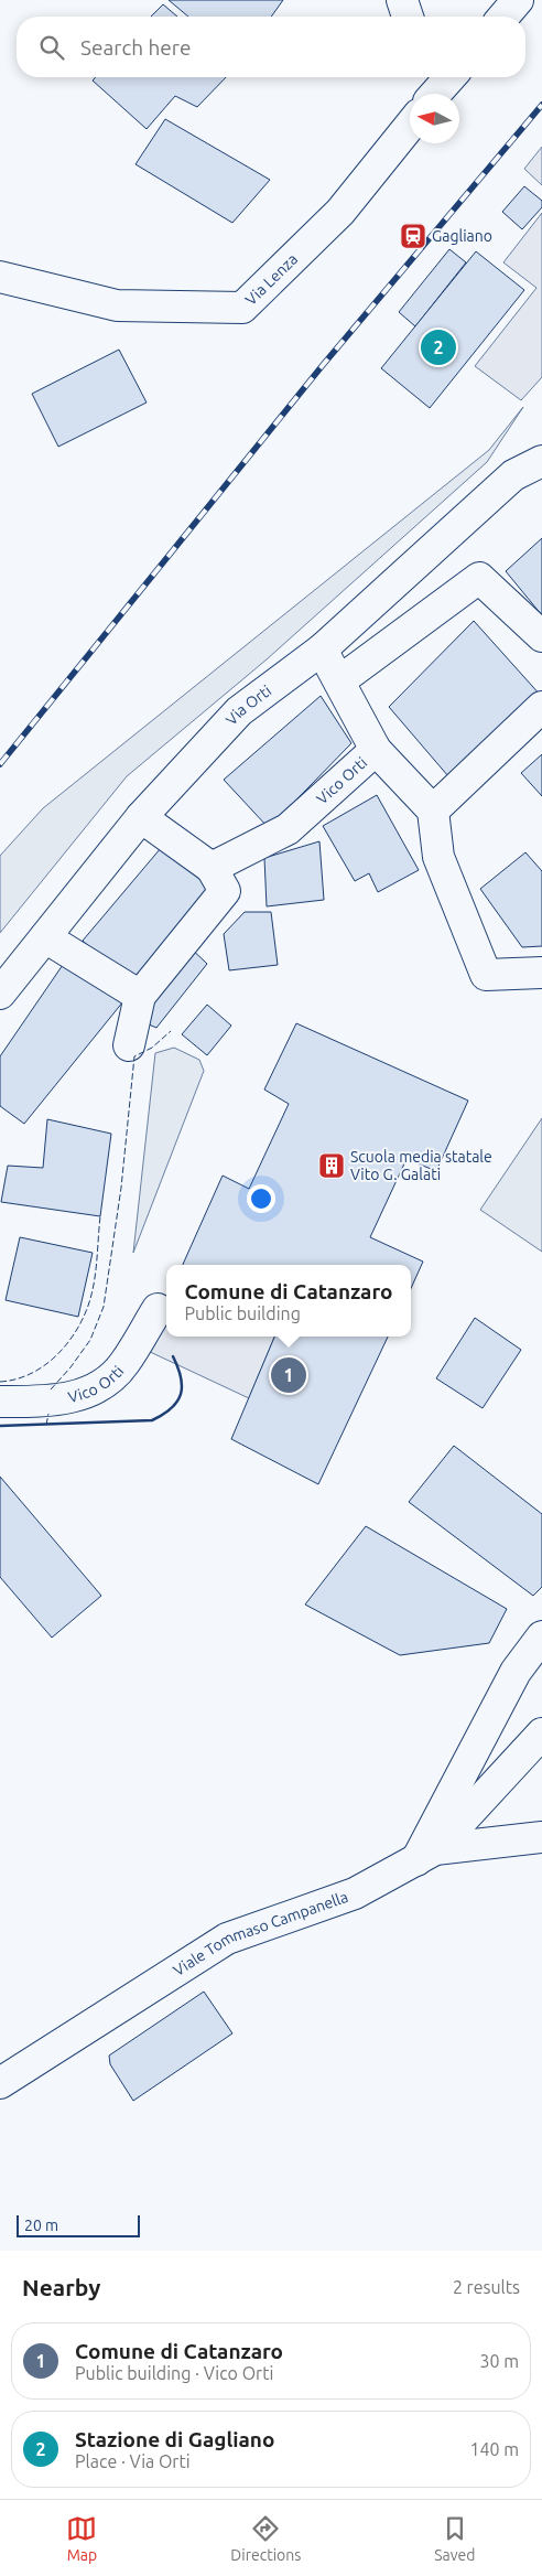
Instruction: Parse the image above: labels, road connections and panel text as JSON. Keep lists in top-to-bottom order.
{
  "streets": {
    "street": [
      "Via Lenza",
      "Via Orti",
      "Vico Orti",
      "Viale Tommaso Campanella"
    ]
  },
  "crossings": [
    ["Via Orti", "Vico Orti"]
  ],
  "places": {
    "station": ["Gagliano"],
    "building": ["Scuola media statale Vito G. Galati"]
  },
  "scale_bar": "20 m",
  "north": "left",
  "page": {
    "search": "Search here",
    "pins": ["2", "1"],
    "popup": ["Comune di Catanzaro", "Public building"],
    "scale": "20 m",
    "heading": ["Nearby", "2 results"],
    "list": [
      {
        "mark": "1",
        "name": "Comune di Catanzaro",
        "note": "Public building · Vico Orti",
        "value": "30 m"
      },
      {
        "mark": "2",
        "name": "Stazione di Gagliano",
        "note": "Place · Via Orti",
        "value": "140 m"
      }
    ],
    "nav": ["Map", "Directions", "Saved"]
  }
}
